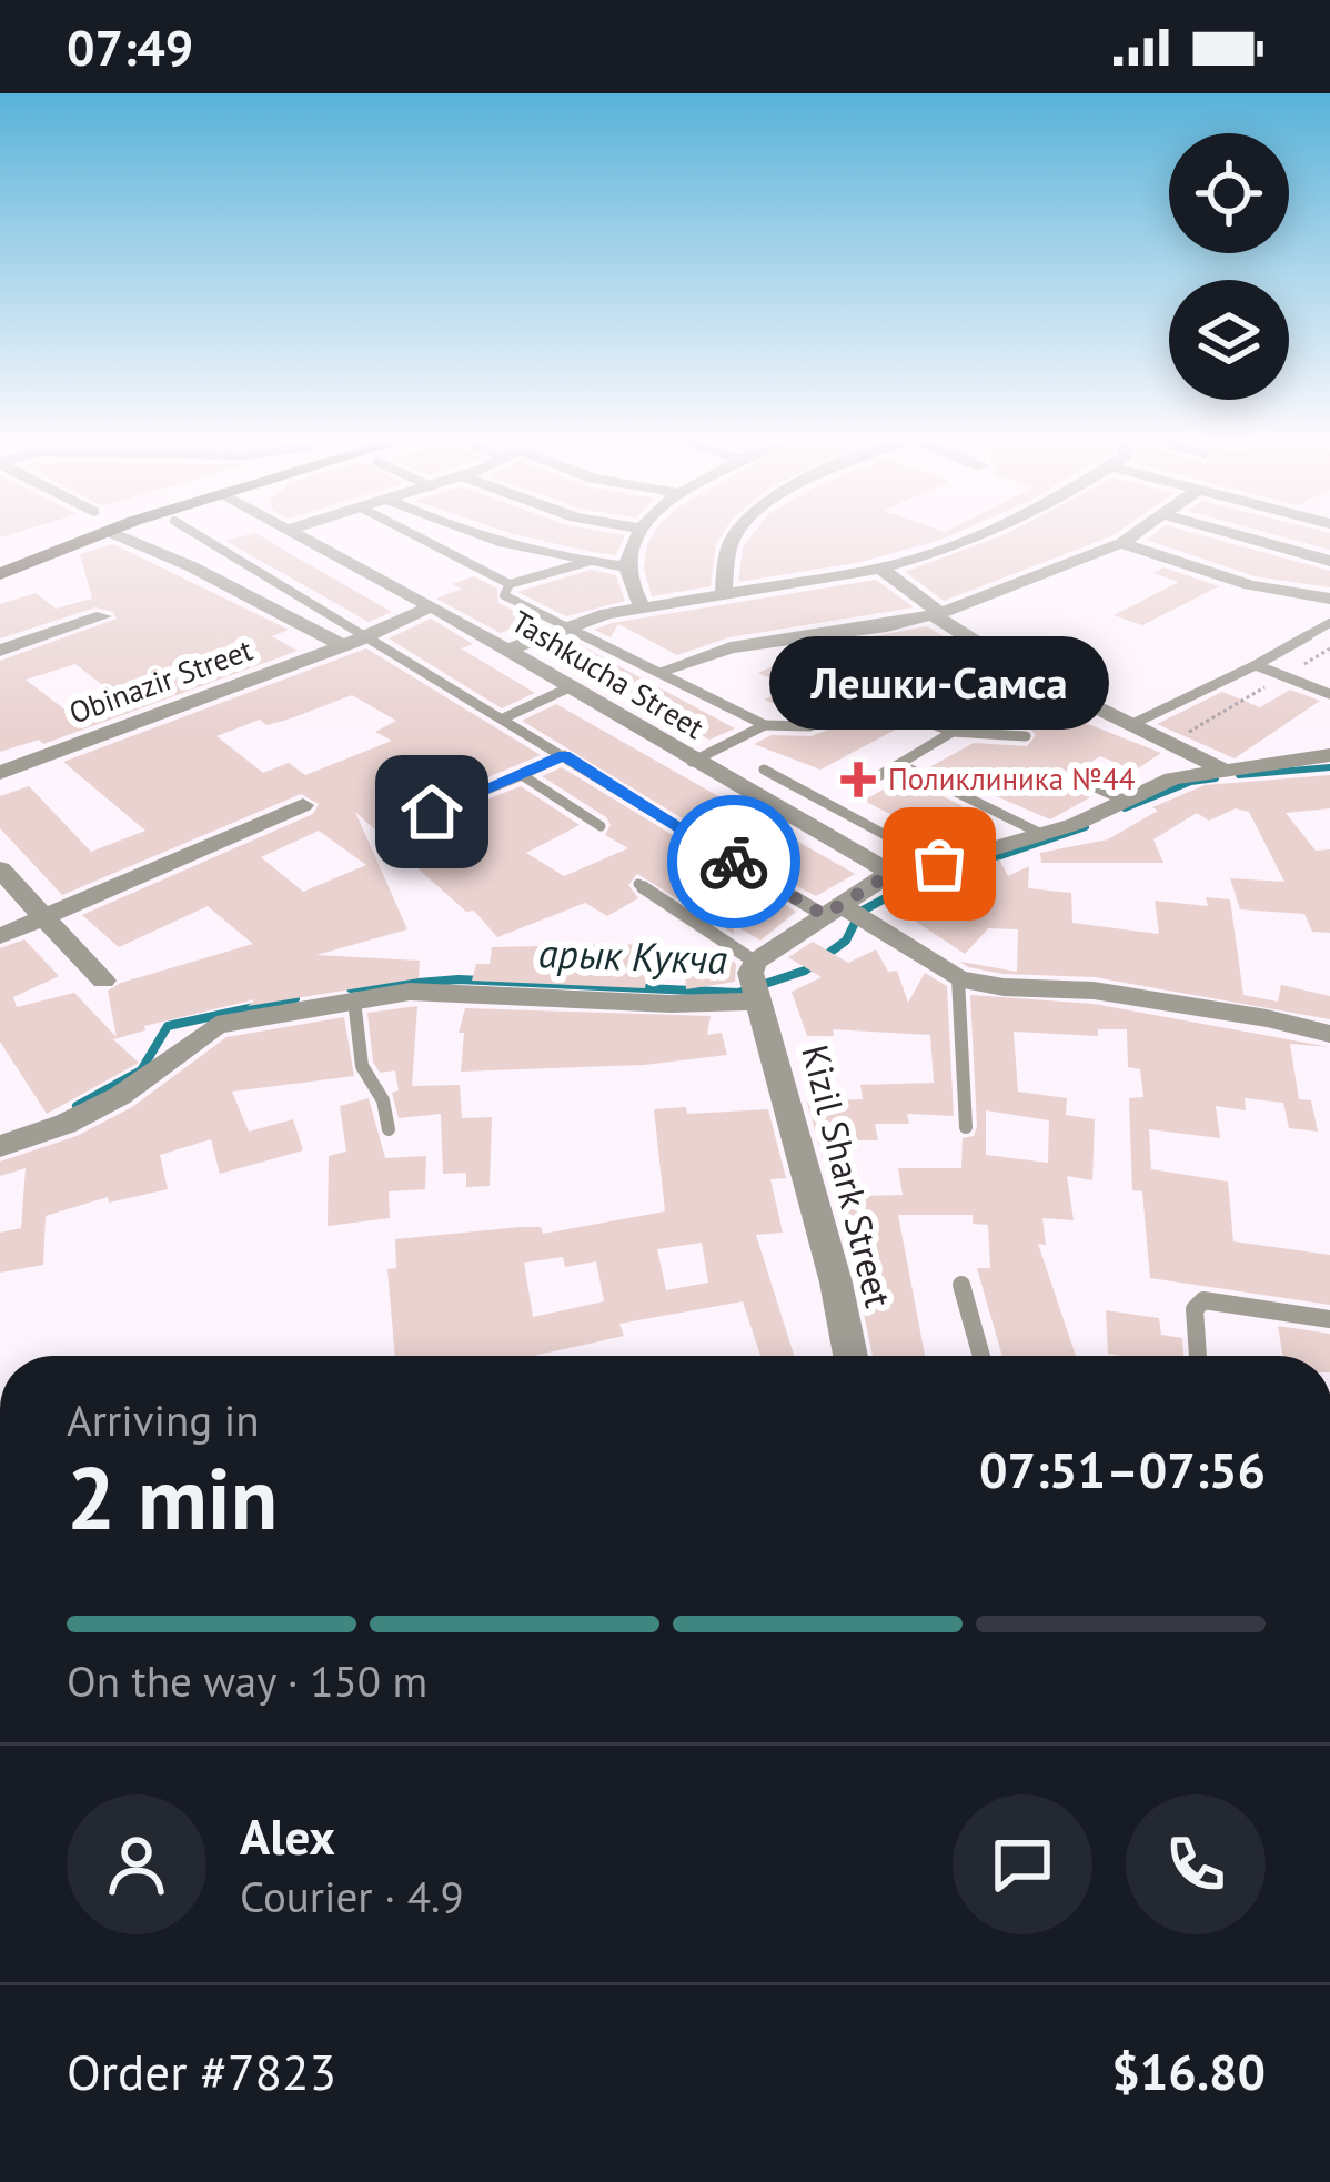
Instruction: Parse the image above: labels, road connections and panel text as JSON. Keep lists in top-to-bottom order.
{
  "streets": {
    "street": ["Tashkucha Street", "Obinazir Street", "Kizil Shark Street"]
  },
  "crossings": [
    ["Tashkucha Street", "Obinazir Street"]
  ],
  "water": ["арык Кукча"],
  "places": {
    "health": ["Поликлиника №44"],
    "other": ["Лешки-Самса"]
  },
  "page": {
    "status": "07:49",
    "bubble": "Лешки-Самса",
    "heading": ["2 min", "Arriving in", "07:51–07:56"],
    "panel": [
      "Alex",
      "Courier · 4.9",
      "Order #7823",
      "$16.80"
    ],
    "bar": "On the way · 150 m"
  }
}
